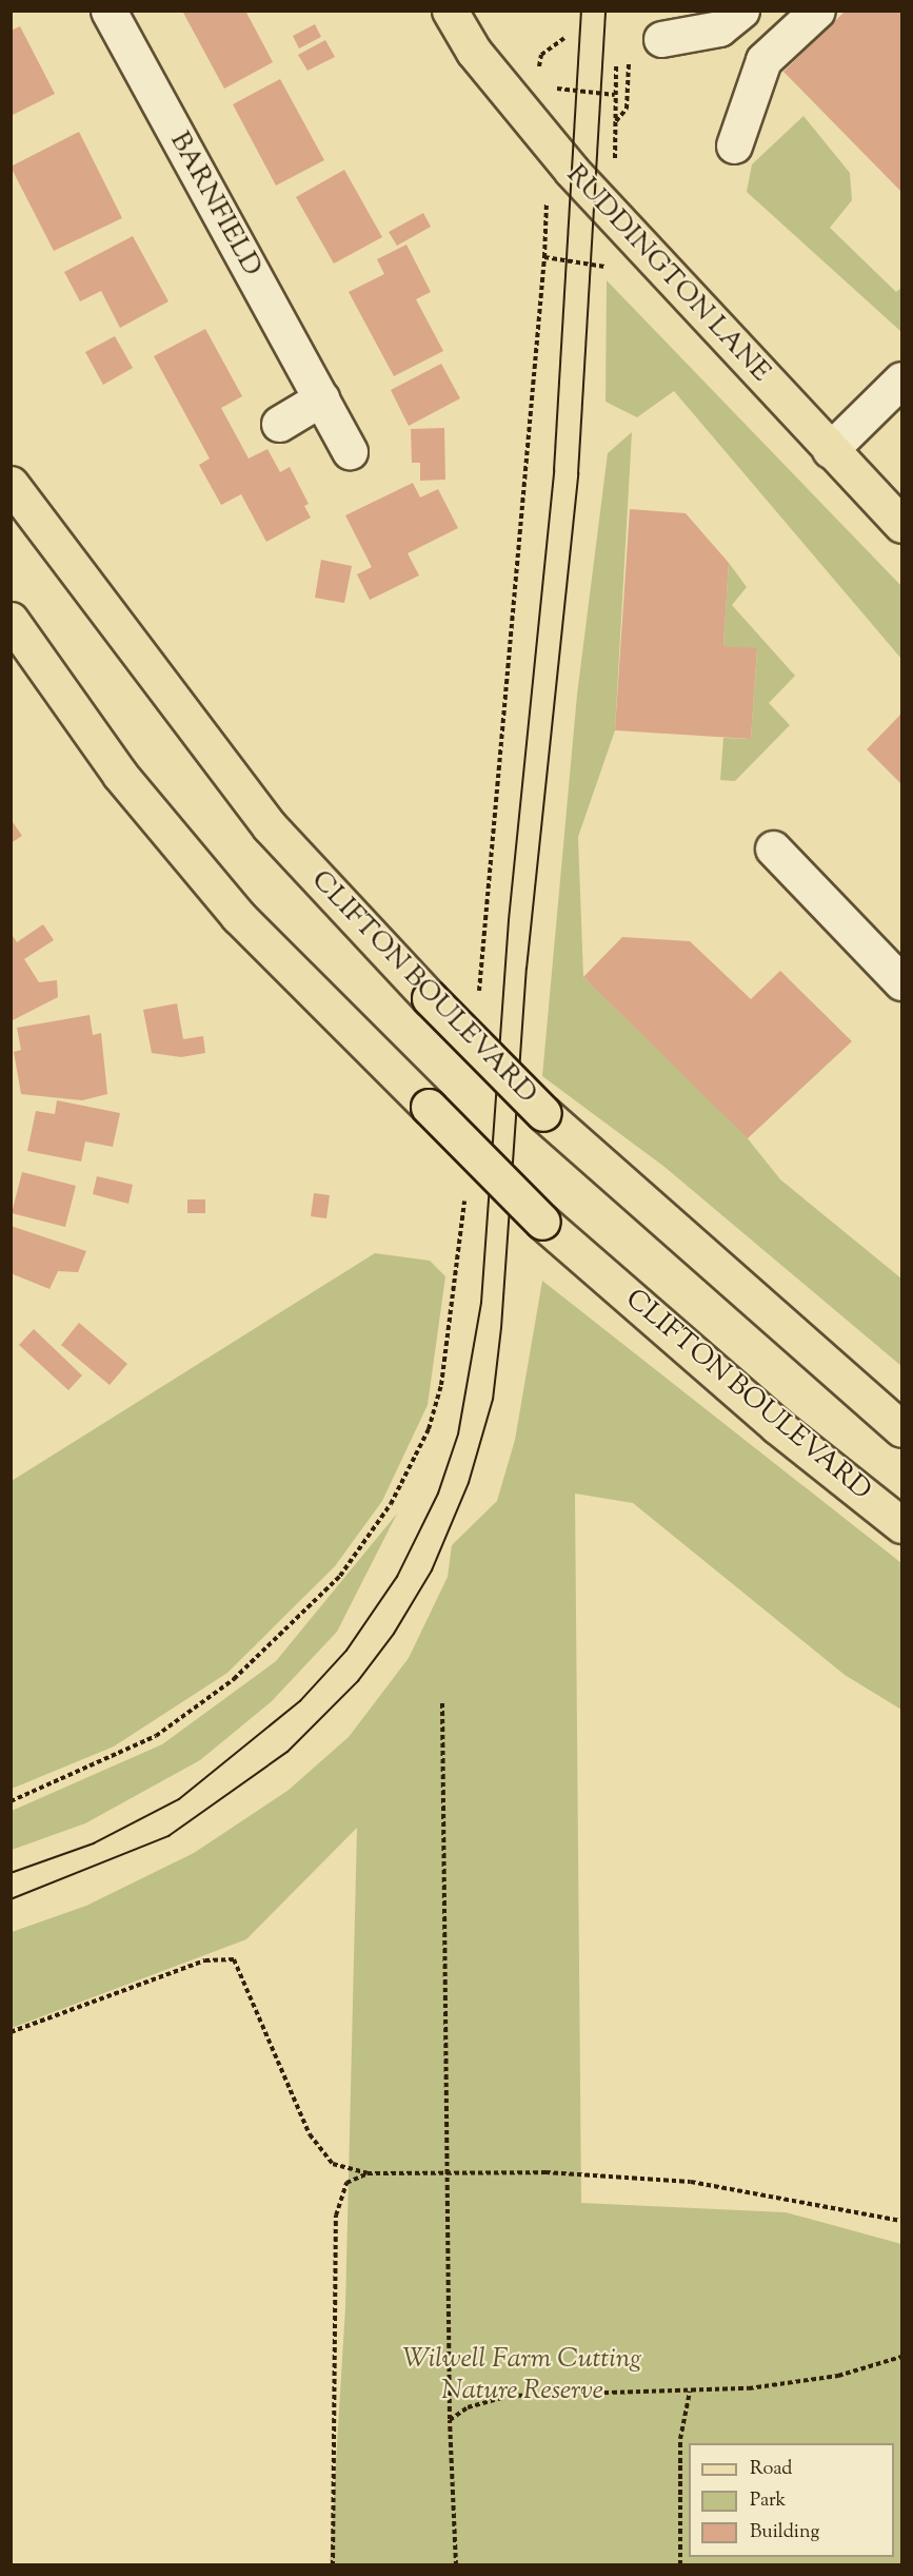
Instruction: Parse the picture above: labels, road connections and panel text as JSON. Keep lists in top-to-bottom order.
{
  "streets": {
    "main road": ["RUDDINGTON LANE", "CLIFTON BOULEVARD"],
    "street": ["BARNFIELD"]
  },
  "parks": ["Wilwell Farm Cutting Nature Reserve"],
  "legend": ["Road", "Park", "Building"]
}
